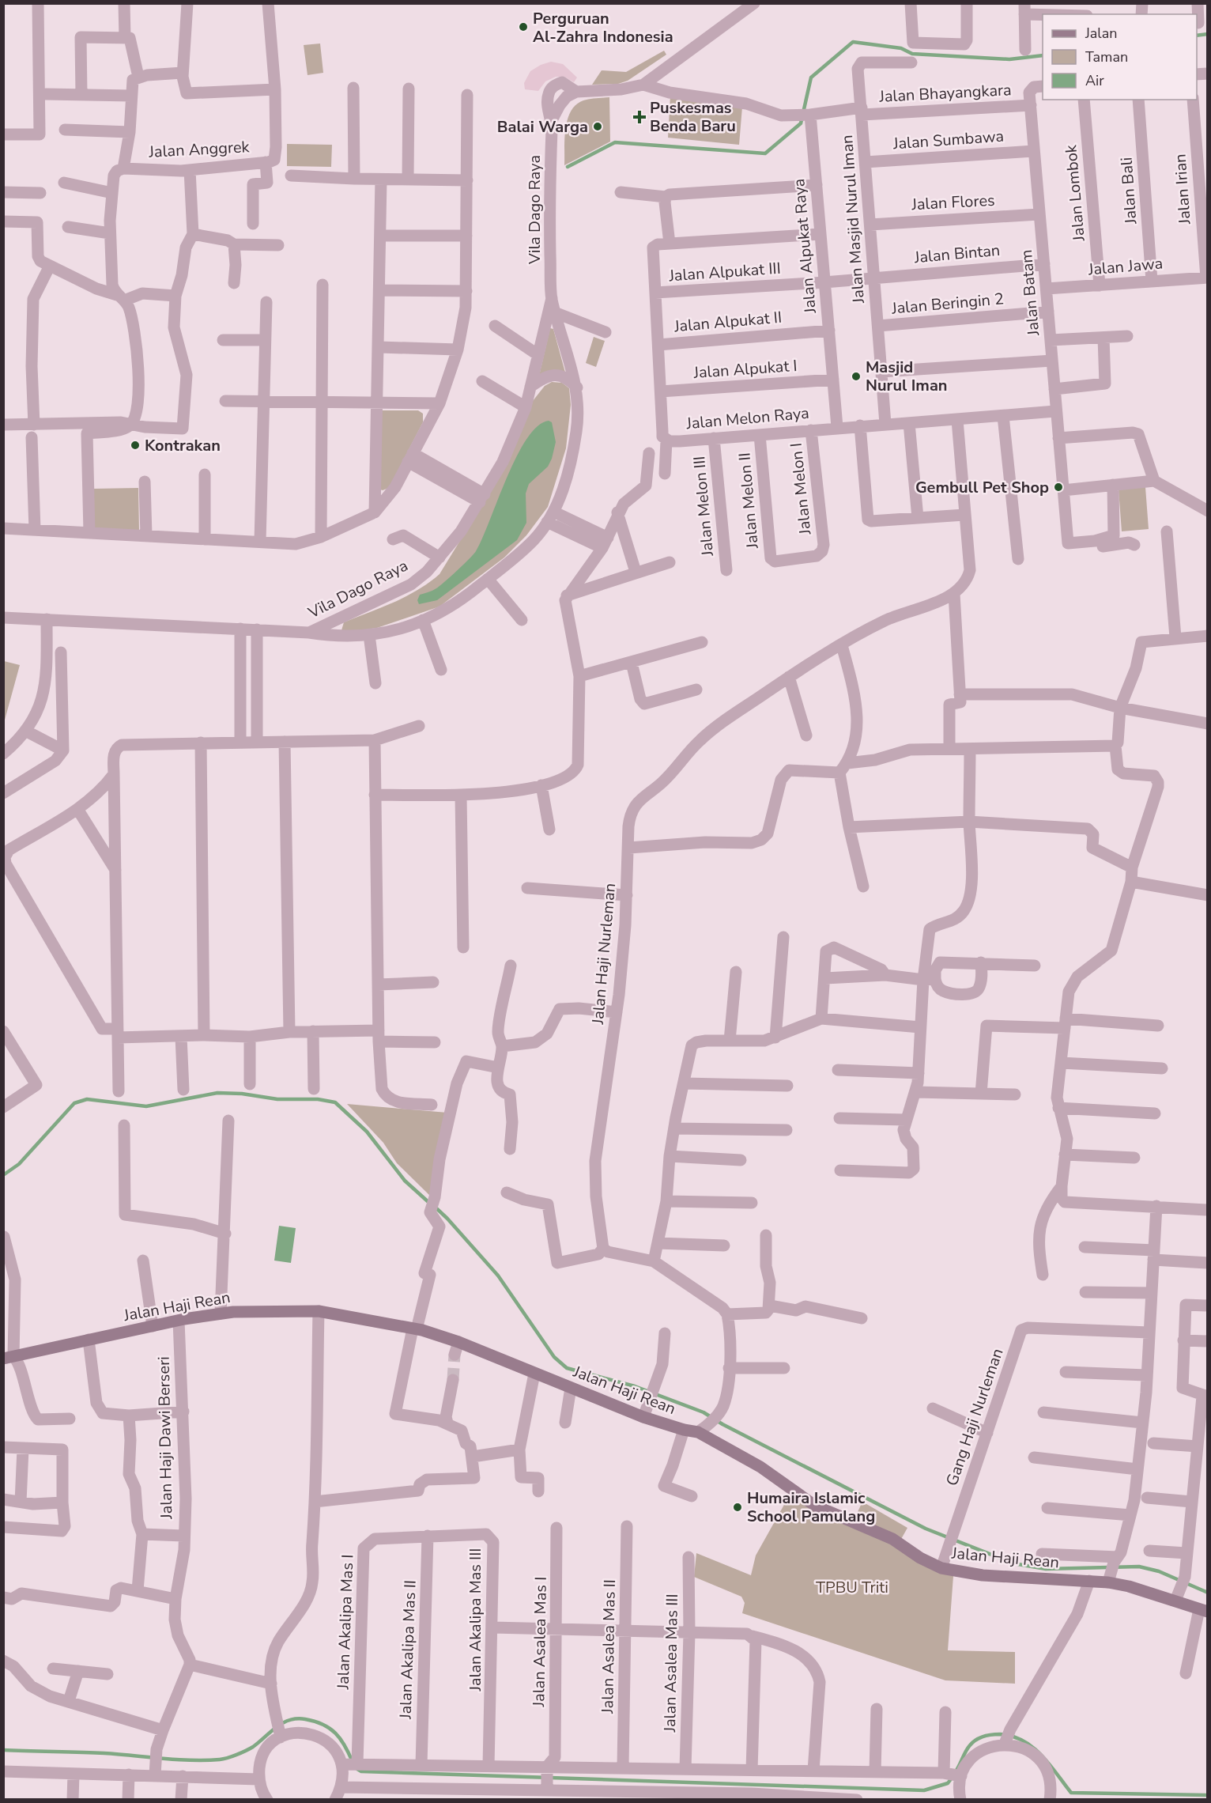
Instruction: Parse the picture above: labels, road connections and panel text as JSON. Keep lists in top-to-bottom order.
{
  "streets": {
    "street": [
      "Jalan Bhayangkara",
      "Jalan Sumbawa",
      "Jalan Anggrek",
      "Jalan Irian",
      "Jalan Bali",
      "Jalan Lombok",
      "Jalan Flores",
      "Vila Dago Raya",
      "Jalan Masjid Nurul Iman",
      "Jalan Alpukat Raya",
      "Jalan Bintan",
      "Jalan Jawa",
      "Jalan Alpukat III",
      "Jalan Batam",
      "Jalan Beringin 2",
      "Jalan Alpukat II",
      "Jalan Alpukat I",
      "Jalan Melon Raya",
      "Jalan Melon I",
      "Jalan Melon II",
      "Jalan Melon III",
      "Jalan Haji Nurleman",
      "Jalan Haji Rean",
      "Gang Haji Nurleman",
      "Jalan Haji Dawi Berseri",
      "Jalan Akalipa Mas III",
      "Jalan Akalipa Mas I",
      "Jalan Asalea Mas I",
      "Jalan Asalea Mas II",
      "Jalan Akalipa Mas II",
      "Jalan Asalea Mas III"
    ]
  },
  "crossings": [
    ["Jalan Bhayangkara", "Jalan Masjid Nurul Iman"],
    ["Jalan Bhayangkara", "Jalan Batam"],
    ["Jalan Sumbawa", "Jalan Masjid Nurul Iman"],
    ["Jalan Sumbawa", "Jalan Batam"],
    ["Jalan Irian", "Jalan Jawa"],
    ["Jalan Bali", "Jalan Jawa"],
    ["Jalan Lombok", "Jalan Jawa"],
    ["Jalan Flores", "Jalan Masjid Nurul Iman"],
    ["Jalan Flores", "Jalan Batam"],
    ["Jalan Masjid Nurul Iman", "Jalan Bintan"],
    ["Jalan Masjid Nurul Iman", "Jalan Beringin 2"],
    ["Jalan Masjid Nurul Iman", "Jalan Melon Raya"],
    ["Jalan Alpukat Raya", "Jalan Bintan"],
    ["Jalan Alpukat Raya", "Jalan Alpukat III"],
    ["Jalan Alpukat Raya", "Jalan Alpukat II"],
    ["Jalan Alpukat Raya", "Jalan Alpukat I"],
    ["Jalan Alpukat Raya", "Jalan Melon Raya"],
    ["Jalan Bintan", "Jalan Alpukat III"],
    ["Jalan Bintan", "Jalan Batam"],
    ["Jalan Jawa", "Jalan Batam"],
    ["Jalan Batam", "Jalan Beringin 2"],
    ["Jalan Batam", "Jalan Melon Raya"],
    ["Jalan Melon Raya", "Jalan Melon I"],
    ["Jalan Melon Raya", "Jalan Melon II"],
    ["Jalan Melon Raya", "Jalan Melon III"],
    ["Jalan Melon I", "Jalan Melon II"],
    ["Jalan Haji Rean", "Gang Haji Nurleman"],
    ["Jalan Haji Rean", "Jalan Haji Dawi Berseri"],
    ["Jalan Akalipa Mas III", "Jalan Akalipa Mas I"],
    ["Jalan Akalipa Mas III", "Jalan Akalipa Mas II"],
    ["Jalan Akalipa Mas I", "Jalan Akalipa Mas II"]
  ],
  "parks": ["TPBU Triti"],
  "places": {
    "other": [
      "Perguruan Al-Zahra Indonesia",
      "Balai Warga",
      "Masjid Nurul Iman",
      "Kontrakan",
      "Gembull Pet Shop",
      "Humaira Islamic School Pamulang"
    ],
    "health": ["Puskesmas Benda Baru"]
  },
  "legend": ["Jalan", "Taman", "Air"]
}
